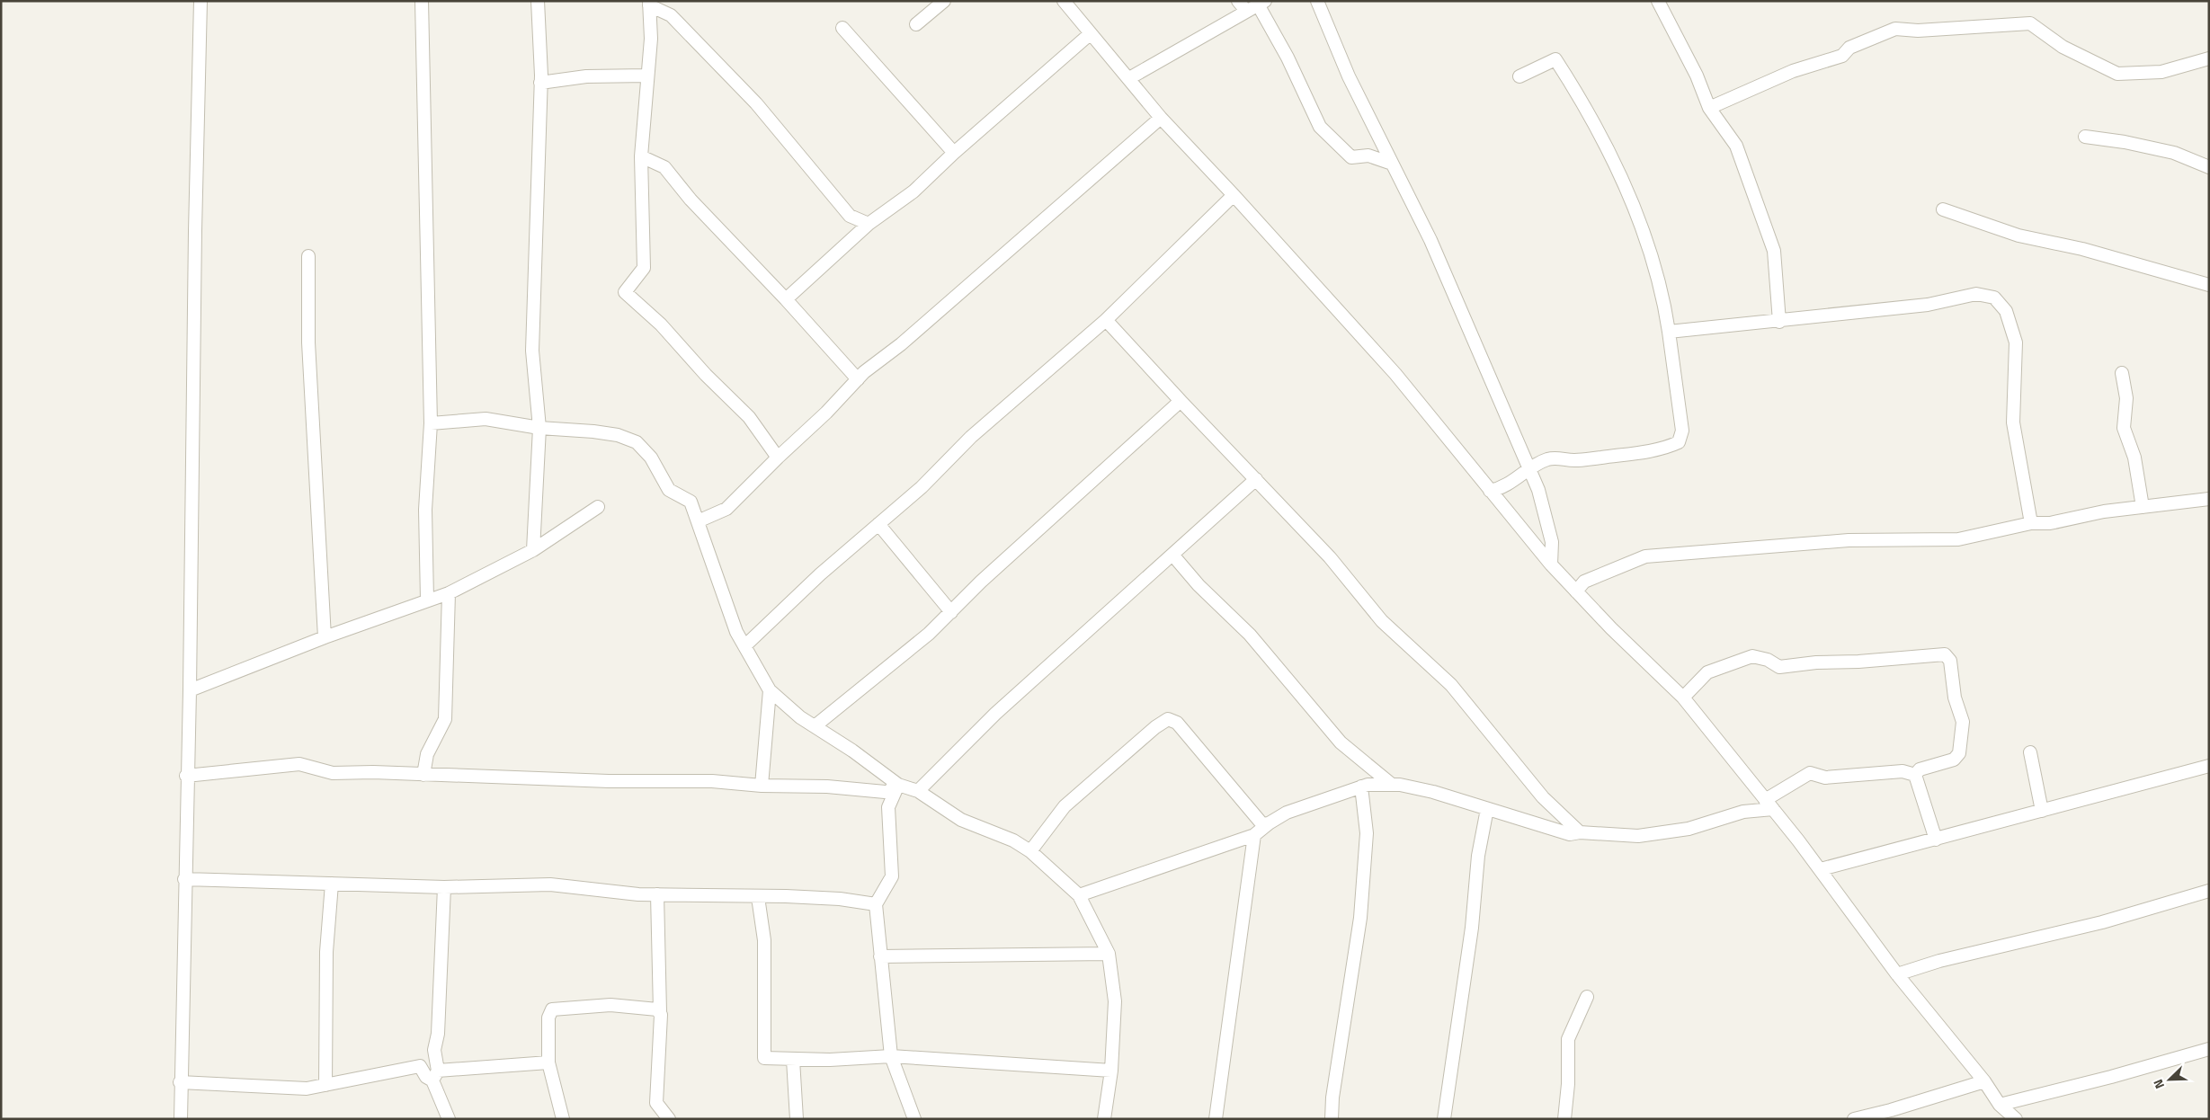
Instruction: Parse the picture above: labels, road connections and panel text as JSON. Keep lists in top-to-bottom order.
{
  "north": "bottom left"
}
